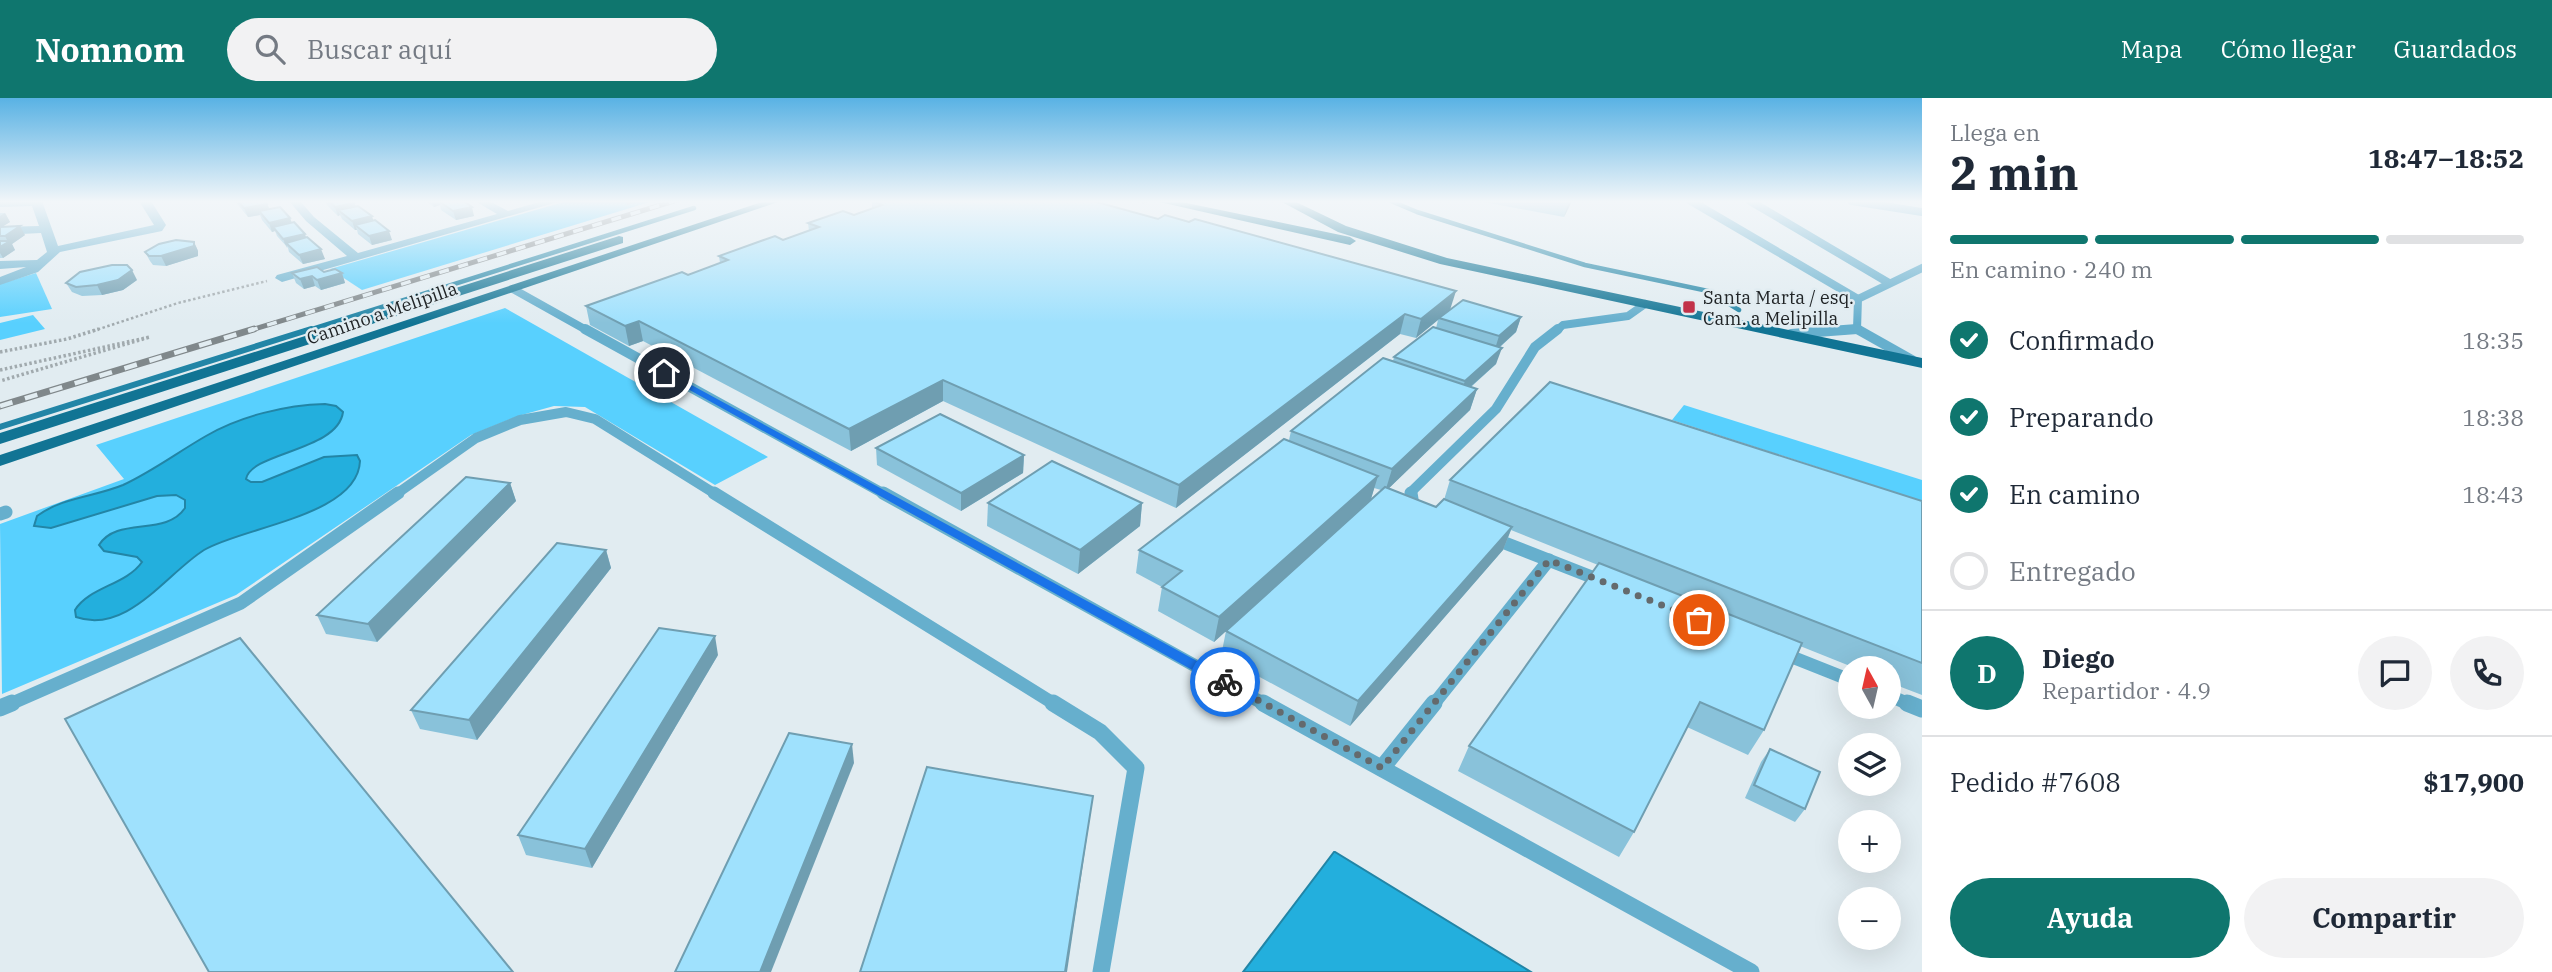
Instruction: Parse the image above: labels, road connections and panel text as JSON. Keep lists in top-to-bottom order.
{
  "streets": {
    "main road": ["Camino a Melipilla"]
  },
  "places": {
    "transit": ["Santa Marta / esq. Cam. a Melipilla"]
  },
  "north": "top",
  "page": {
    "header": "Nomnom",
    "search": "Buscar aquí",
    "nav": ["Mapa", "Cómo llegar", "Guardados"],
    "heading": ["2 min", "Llega en", "18:47–18:52"],
    "panel": [
      "Diego",
      "Repartidor · 4.9",
      "Pedido #7608",
      "$17,900"
    ],
    "bar": "En camino · 240 m",
    "list": [
      ["Confirmado", "18:35"],
      ["Preparando", "18:38"],
      ["En camino", "18:43"],
      "Entregado"
    ],
    "round": "D",
    "map_buttons": ["+", "−"],
    "buttons": ["Ayuda", "Compartir"]
  }
}
